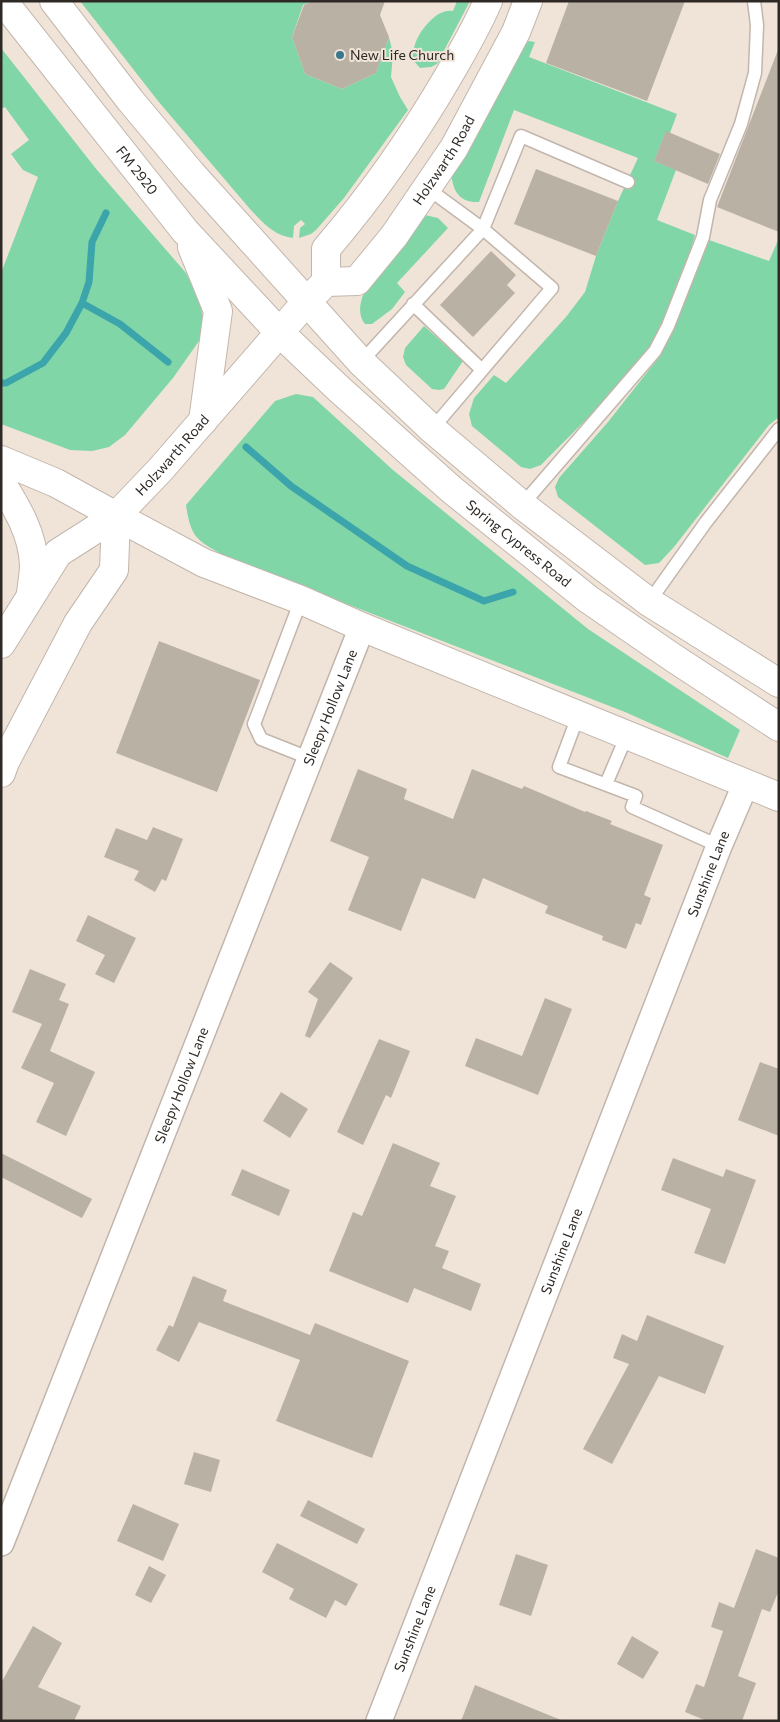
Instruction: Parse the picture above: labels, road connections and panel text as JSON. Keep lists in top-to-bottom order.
{
  "streets": {
    "main road": ["Holzwarth Road", "FM 2920", "Spring Cypress Road"],
    "street": ["Sleepy Hollow Lane", "Sunshine Lane"]
  },
  "crossings": [
    ["Holzwarth Road", "FM 2920"],
    ["Holzwarth Road", "Spring Cypress Road"],
    ["FM 2920", "Spring Cypress Road"]
  ],
  "places": ["New Life Church"]
}
